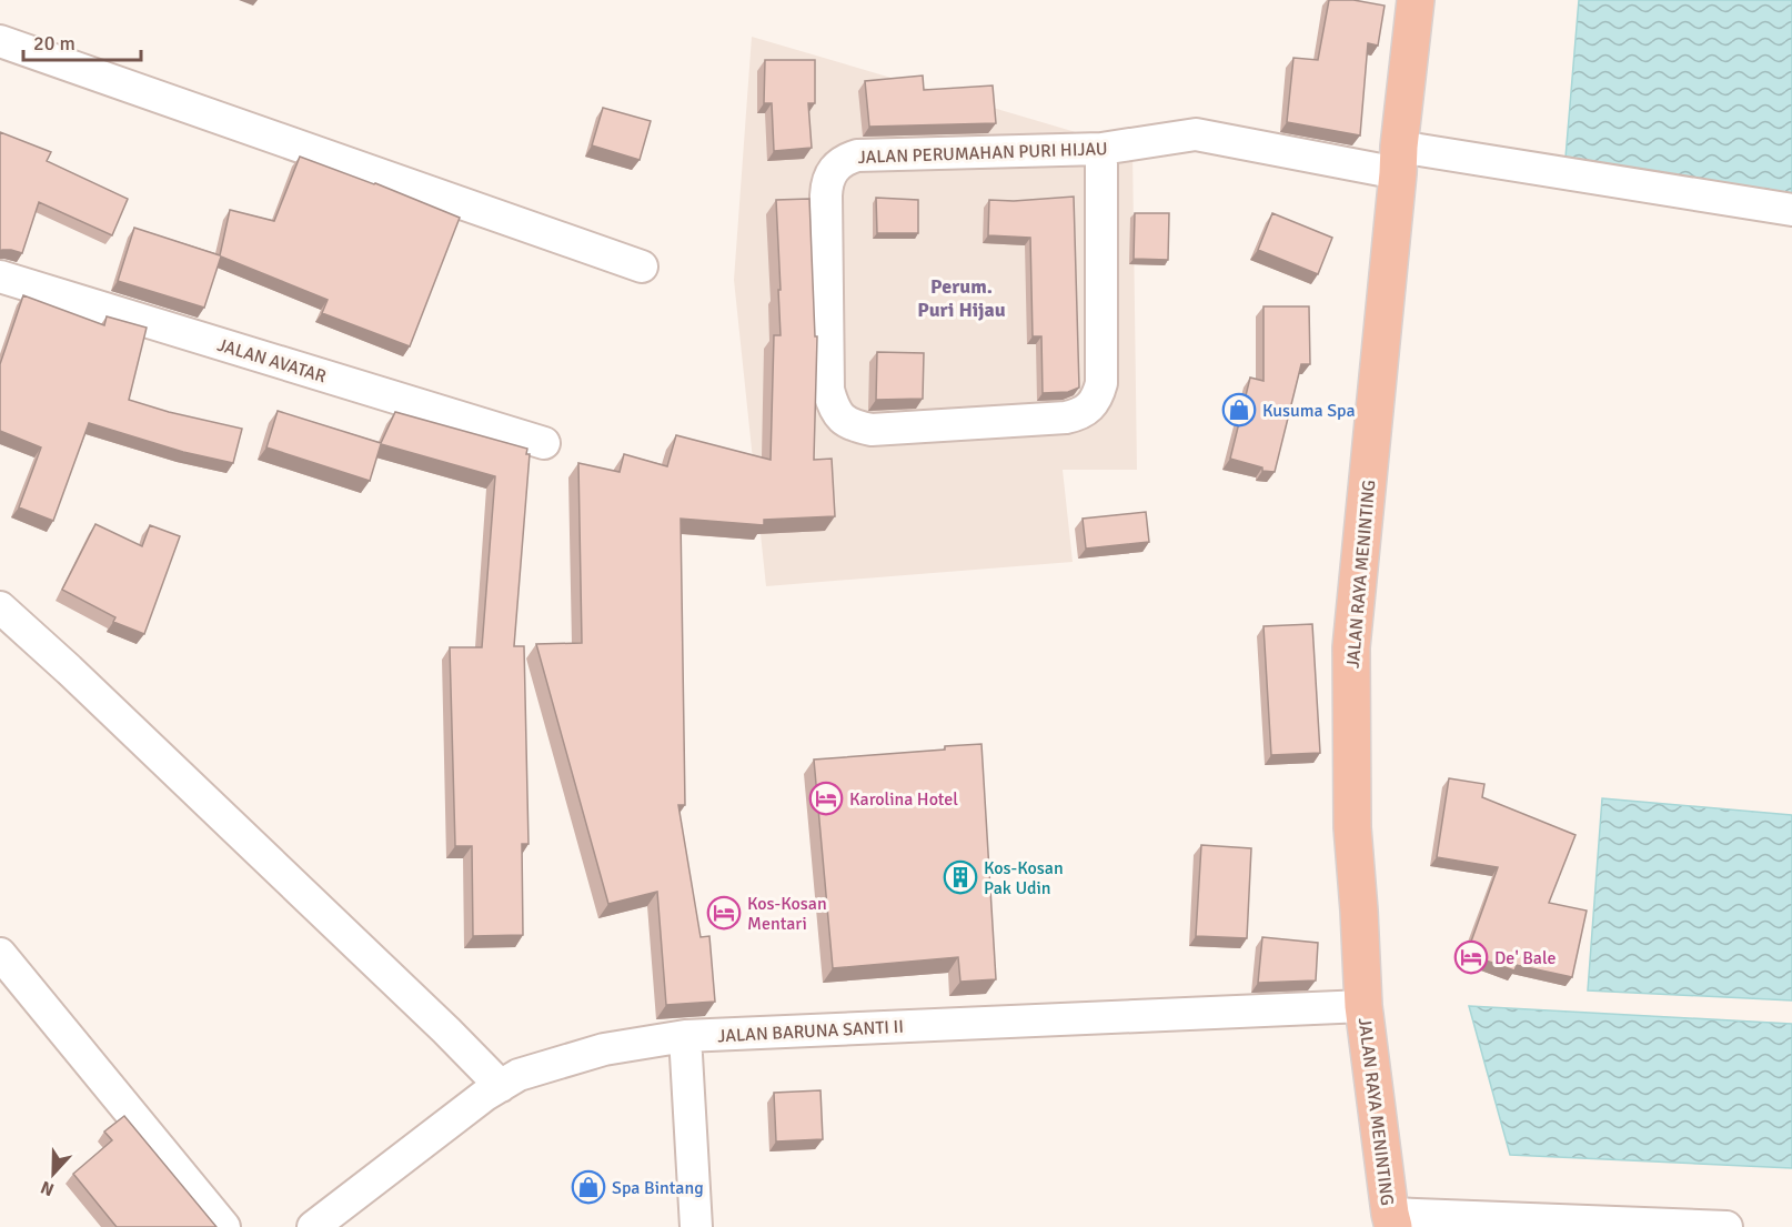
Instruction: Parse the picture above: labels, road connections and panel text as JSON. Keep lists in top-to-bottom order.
{
  "streets": {
    "highway": ["JALAN RAYA MENINTING"],
    "street": ["JALAN PERUMAHAN PURI HIJAU", "JALAN AVATAR", "JALAN BARUNA SANTI II"]
  },
  "crossings": [
    ["JALAN PERUMAHAN PURI HIJAU", "JALAN RAYA MENINTING"],
    ["JALAN RAYA MENINTING", "JALAN BARUNA SANTI II"]
  ],
  "districts": ["Perum. Puri Hijau"],
  "places": {
    "shop": ["Kusuma Spa", "Spa Bintang"],
    "hotel": ["Karolina Hotel", "Kos-Kosan Mentari", "De' Bale"],
    "building": ["Kos-Kosan Pak Udin"]
  },
  "scale_bar": "20 m",
  "north": "bottom"
}
